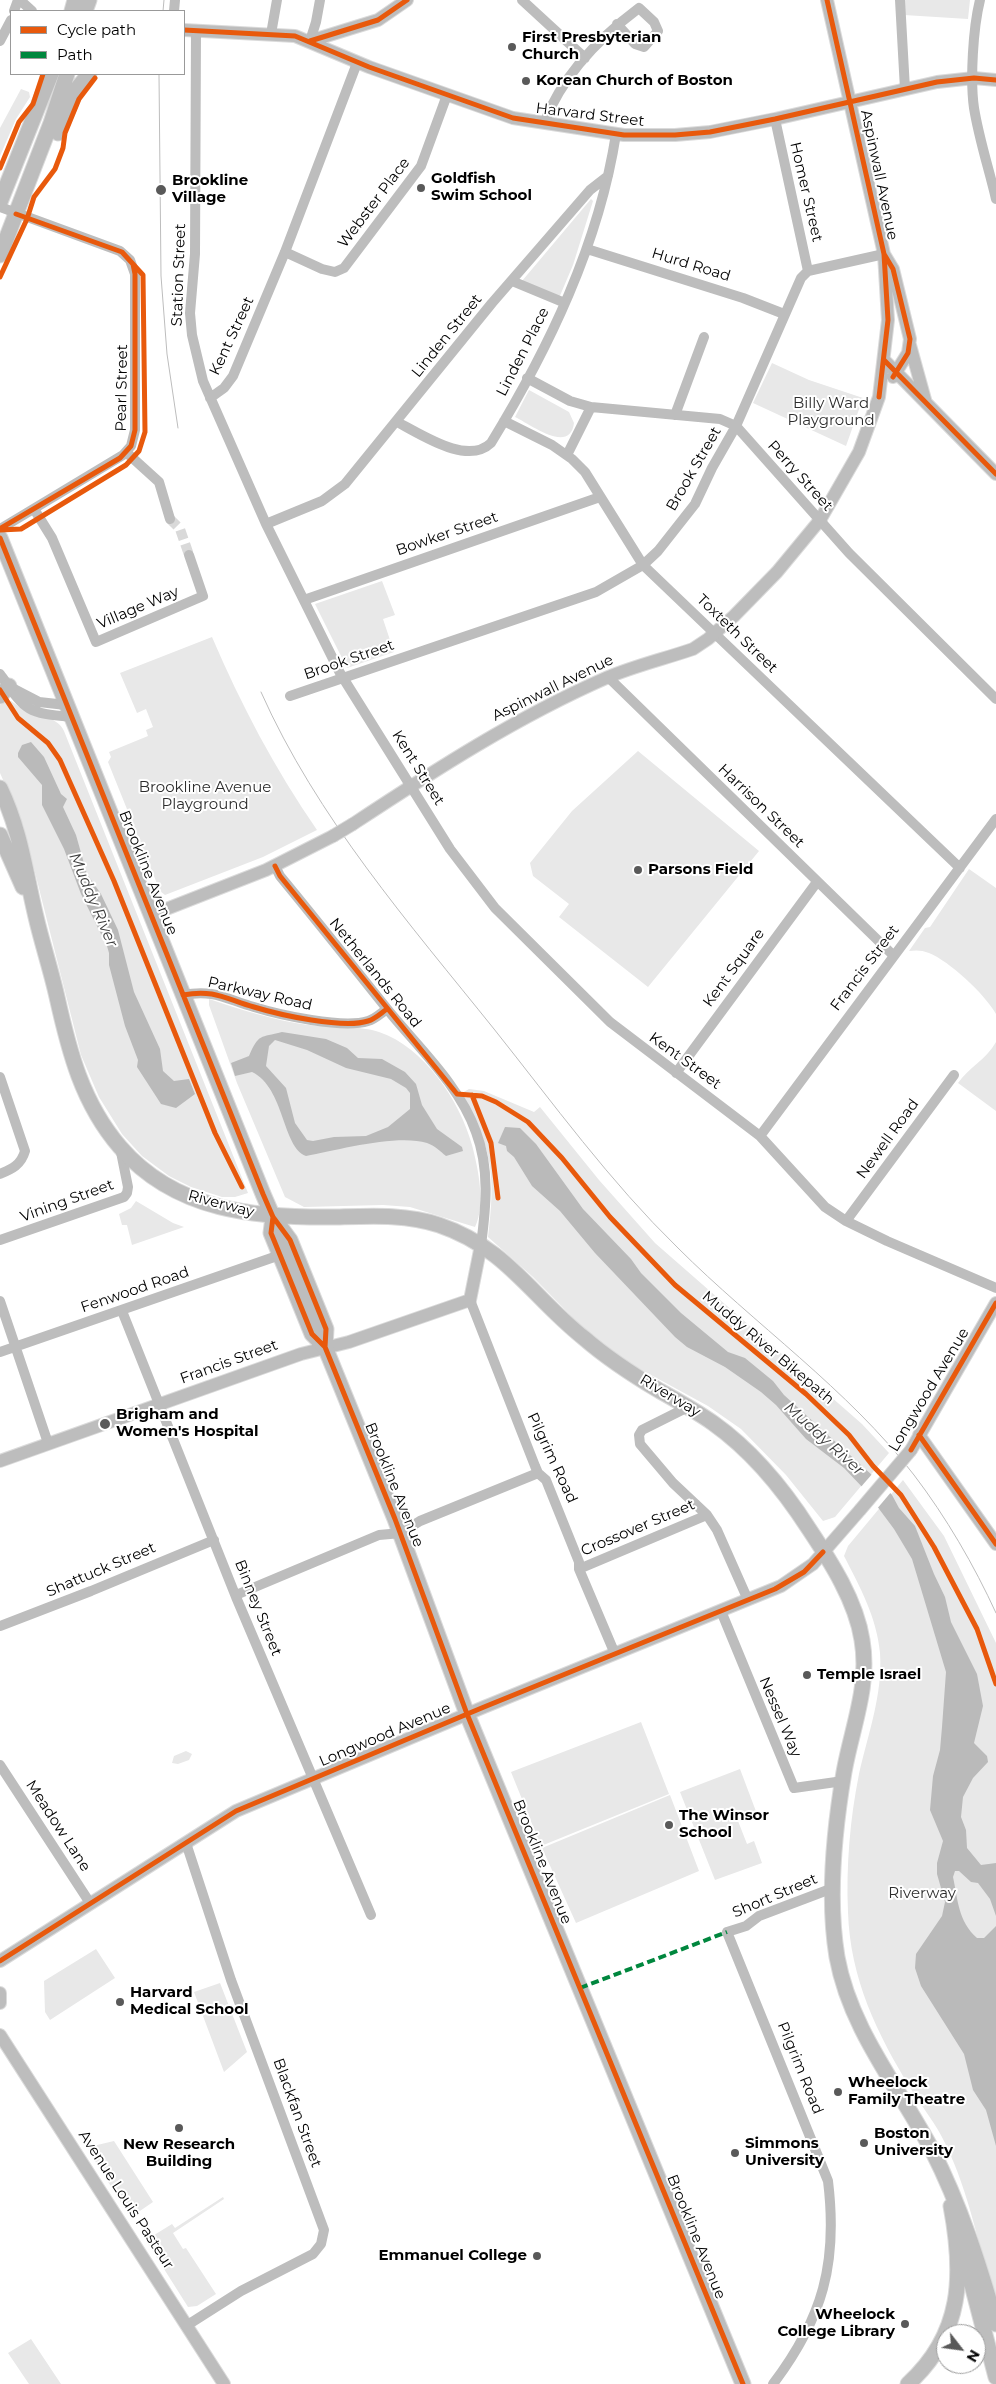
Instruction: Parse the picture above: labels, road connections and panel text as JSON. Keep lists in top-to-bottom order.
{
  "streets": {
    "highway": ["Brookline Avenue", "Riverway"],
    "main road": [
      "Harvard Street",
      "Aspinwall Avenue",
      "Francis Street",
      "Longwood Avenue",
      "Avenue Louis Pasteur"
    ],
    "street": [
      "Homer Street",
      "Webster Place",
      "Hurd Road",
      "Station Street",
      "Kent Street",
      "Linden Street",
      "Linden Place",
      "Pearl Street",
      "Brook Street",
      "Perry Street",
      "Bowker Street",
      "Village Way",
      "Toxteth Street",
      "Harrison Street",
      "Kent Square",
      "Netherlands Road",
      "Parkway Road",
      "Newell Road",
      "Vining Street",
      "Fenwood Road",
      "Pilgrim Road",
      "Crossover Street",
      "Shattuck Street",
      "Binney Street",
      "Nessel Way",
      "Meadow Lane",
      "Short Street",
      "Blackfan Street"
    ],
    "cycle path": ["Muddy River Bikepath"]
  },
  "crossings": [
    ["Harvard Street", "Aspinwall Avenue"],
    ["Harvard Street", "Homer Street"],
    ["Harvard Street", "Webster Place"],
    ["Harvard Street", "Station Street"],
    ["Harvard Street", "Kent Street"],
    ["Aspinwall Avenue", "Kent Street"],
    ["Aspinwall Avenue", "Perry Street"],
    ["Aspinwall Avenue", "Toxteth Street"],
    ["Aspinwall Avenue", "Harrison Street"],
    ["Aspinwall Avenue", "Brookline Avenue"],
    ["Aspinwall Avenue", "Netherlands Road"],
    ["Homer Street", "Brook Street"],
    ["Webster Place", "Kent Street"],
    ["Hurd Road", "Linden Place"],
    ["Hurd Road", "Brook Street"],
    ["Station Street", "Kent Street"],
    ["Kent Street", "Linden Street"],
    ["Kent Street", "Brook Street"],
    ["Kent Street", "Bowker Street"],
    ["Kent Street", "Kent Square"],
    ["Kent Street", "Francis Street"],
    ["Kent Street", "Newell Road"],
    ["Linden Street", "Linden Place"],
    ["Linden Place", "Toxteth Street"],
    ["Pearl Street", "Village Way"],
    ["Brook Street", "Perry Street"],
    ["Brook Street", "Toxteth Street"],
    ["Bowker Street", "Toxteth Street"],
    ["Toxteth Street", "Francis Street"],
    ["Harrison Street", "Kent Square"],
    ["Harrison Street", "Francis Street"],
    ["Brookline Avenue", "Francis Street"],
    ["Brookline Avenue", "Parkway Road"],
    ["Brookline Avenue", "Riverway"],
    ["Brookline Avenue", "Fenwood Road"],
    ["Brookline Avenue", "Longwood Avenue"],
    ["Francis Street", "Pilgrim Road"],
    ["Francis Street", "Binney Street"],
    ["Netherlands Road", "Parkway Road"],
    ["Netherlands Road", "Riverway"],
    ["Vining Street", "Riverway"],
    ["Riverway", "Longwood Avenue"],
    ["Riverway", "Nessel Way"],
    ["Riverway", "Short Street"],
    ["Fenwood Road", "Binney Street"],
    ["Longwood Avenue", "Pilgrim Road"],
    ["Longwood Avenue", "Binney Street"],
    ["Longwood Avenue", "Nessel Way"],
    ["Longwood Avenue", "Meadow Lane"],
    ["Longwood Avenue", "Blackfan Street"],
    ["Pilgrim Road", "Crossover Street"],
    ["Pilgrim Road", "Short Street"],
    ["Shattuck Street", "Binney Street"],
    ["Blackfan Street", "Avenue Louis Pasteur"]
  ],
  "water": ["Muddy River"],
  "parks": ["Billy Ward Playground", "Brookline Avenue Playground", "Riverway"],
  "places": [
    "First Presbyterian Church",
    "Korean Church of Boston",
    "Goldfish Swim School",
    "Brookline Village",
    "Parsons Field",
    "Brigham and Women's Hospital",
    "Temple Israel",
    "The Winsor School",
    "Harvard Medical School",
    "Wheelock Family Theatre",
    "New Research Building",
    "Boston University",
    "Simmons University",
    "Emmanuel College",
    "Wheelock College Library"
  ],
  "legend": ["Cycle path", "Path"],
  "north": "bottom right"
}
